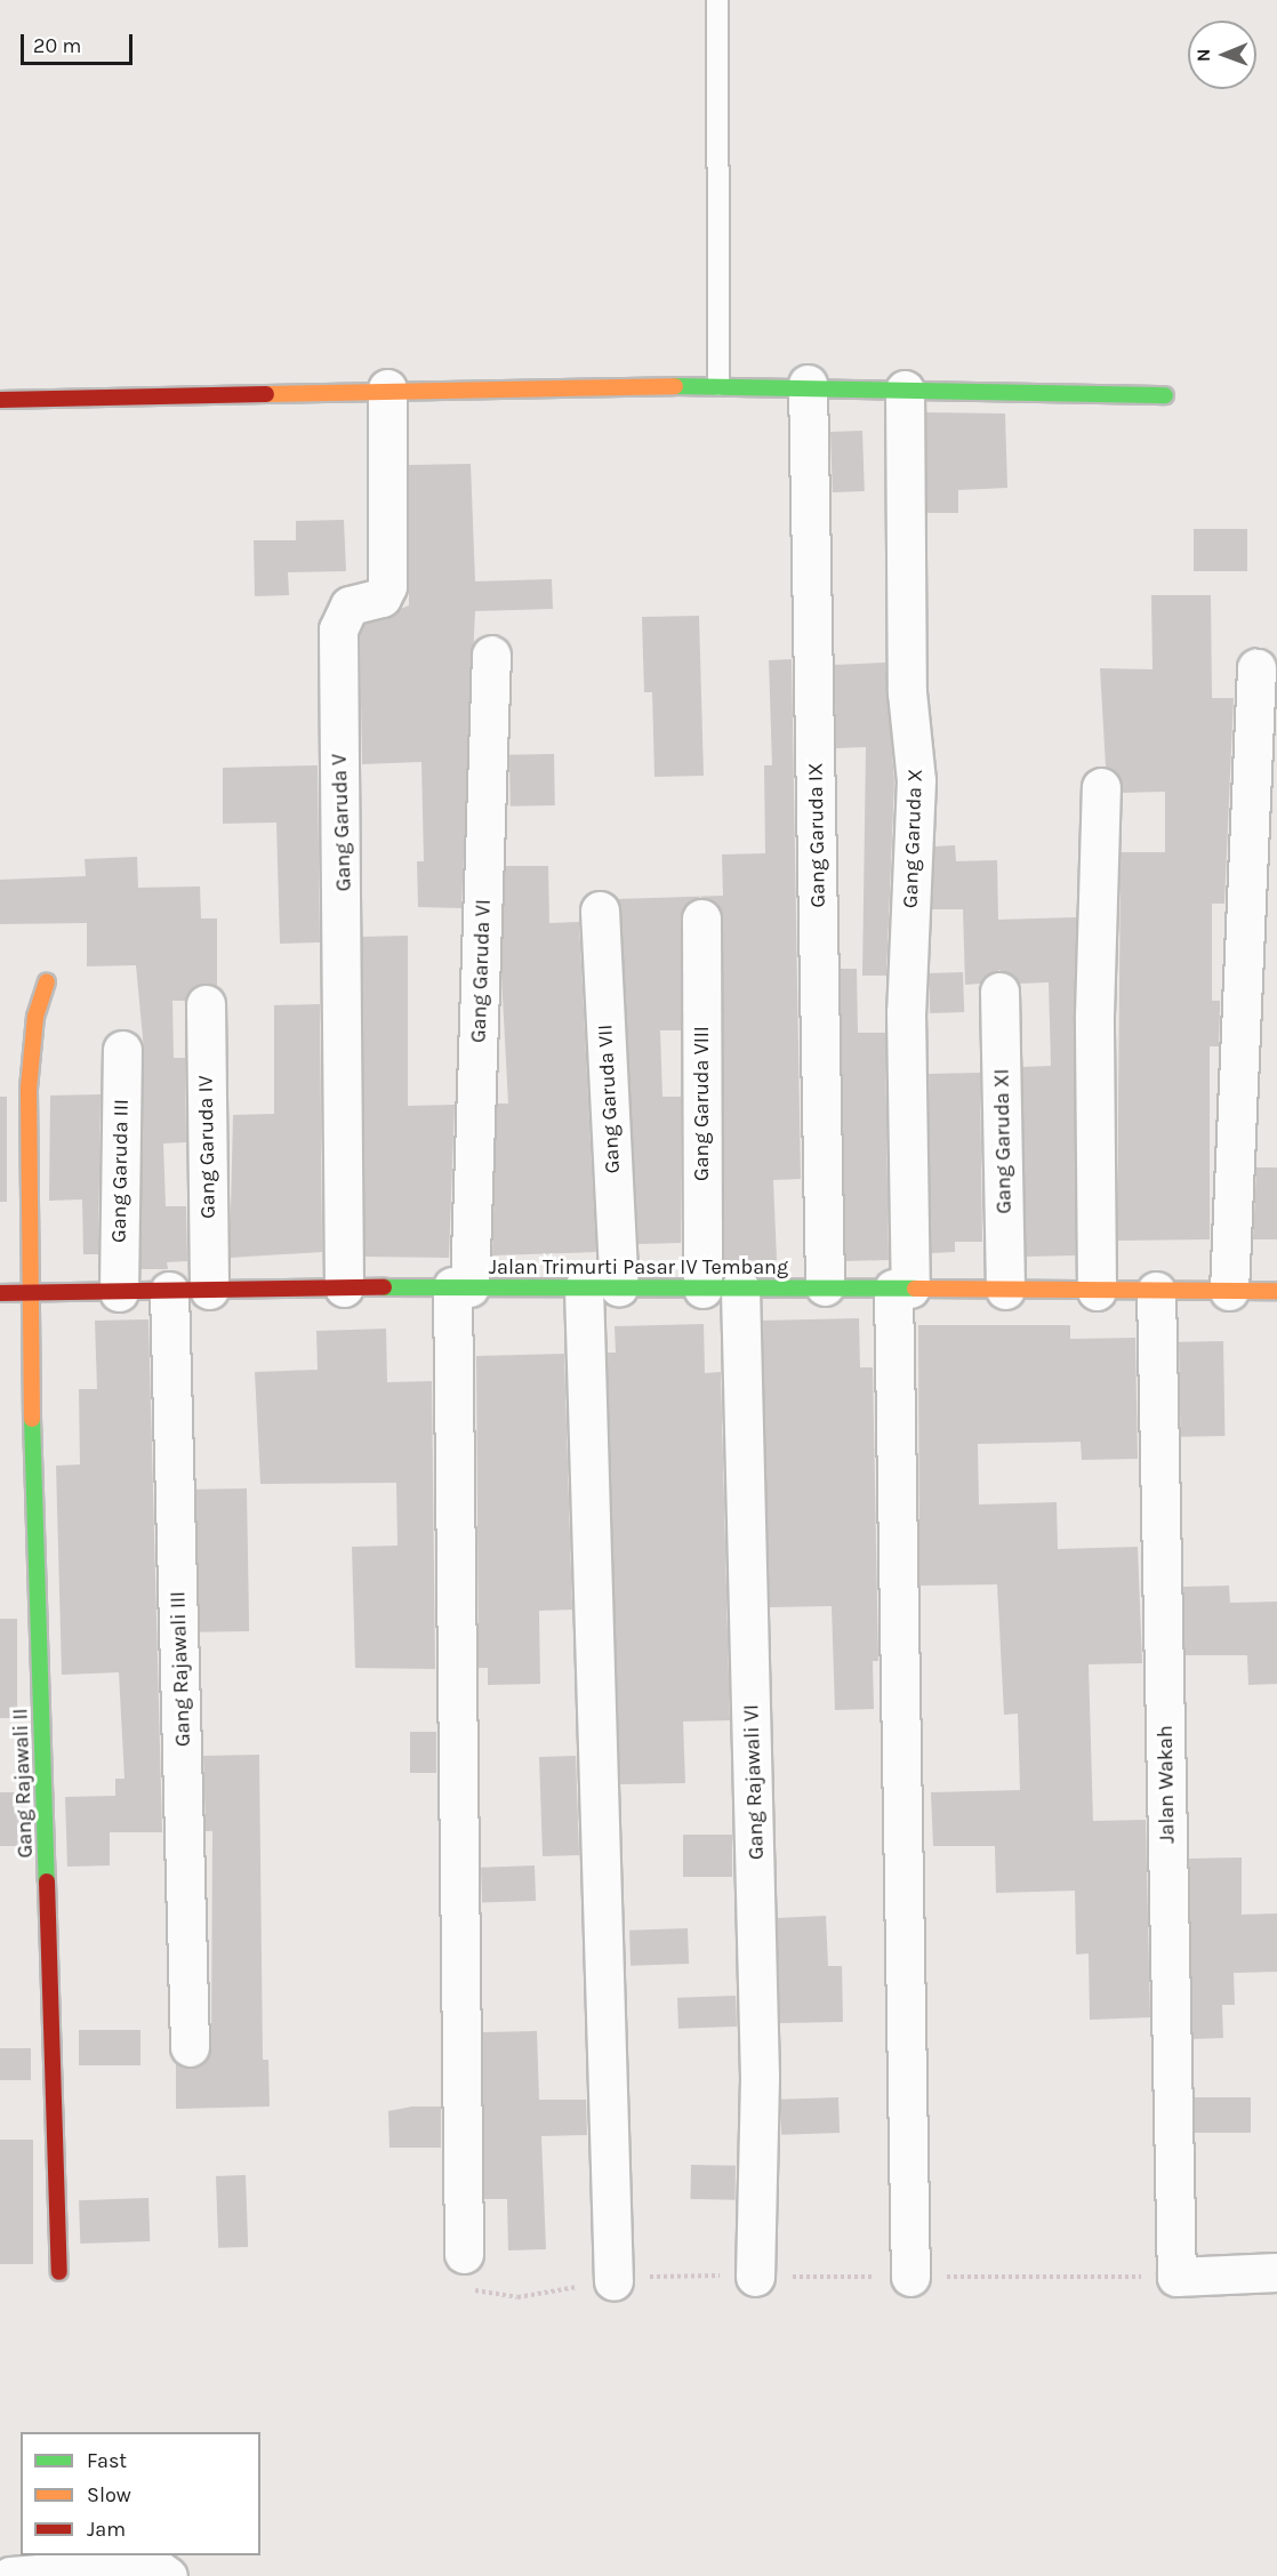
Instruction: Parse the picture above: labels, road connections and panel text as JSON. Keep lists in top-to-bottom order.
{
  "streets": {
    "street": [
      "Gang Garuda V",
      "Gang Garuda IX",
      "Gang Garuda X",
      "Gang Garuda VI",
      "Gang Garuda VII",
      "Gang Garuda VIII",
      "Gang Garuda XI",
      "Gang Garuda IV",
      "Gang Garuda III",
      "Jalan Trimurti Pasar IV Tembang",
      "Gang Rajawali III",
      "Gang Rajawali VI",
      "Gang Rajawali II",
      "Jalan Wakah"
    ]
  },
  "crossings": [
    ["Gang Garuda V", "Jalan Trimurti Pasar IV Tembang"],
    ["Gang Garuda IX", "Jalan Trimurti Pasar IV Tembang"],
    ["Gang Garuda X", "Jalan Trimurti Pasar IV Tembang"],
    ["Gang Garuda VI", "Jalan Trimurti Pasar IV Tembang"],
    ["Gang Garuda VII", "Jalan Trimurti Pasar IV Tembang"],
    ["Gang Garuda VIII", "Jalan Trimurti Pasar IV Tembang"],
    ["Gang Garuda XI", "Jalan Trimurti Pasar IV Tembang"],
    ["Gang Garuda IV", "Jalan Trimurti Pasar IV Tembang"],
    ["Gang Garuda III", "Jalan Trimurti Pasar IV Tembang"],
    ["Jalan Trimurti Pasar IV Tembang", "Gang Rajawali III"],
    ["Jalan Trimurti Pasar IV Tembang", "Gang Rajawali VI"],
    ["Jalan Trimurti Pasar IV Tembang", "Gang Rajawali II"],
    ["Jalan Trimurti Pasar IV Tembang", "Jalan Wakah"]
  ],
  "legend": ["Fast", "Slow", "Jam"],
  "scale_bar": "20 m",
  "north": "left"
}
